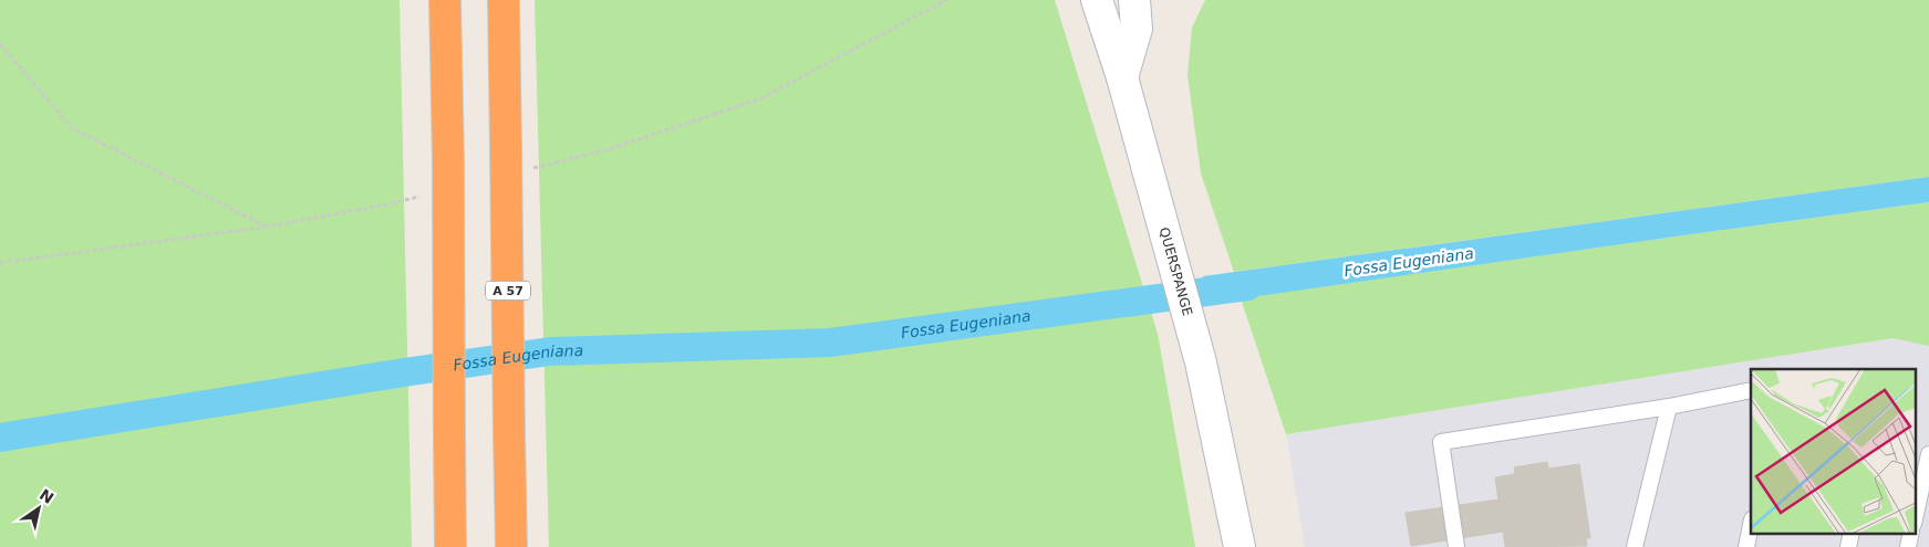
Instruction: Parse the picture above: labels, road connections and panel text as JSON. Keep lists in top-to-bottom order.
{
  "streets": {
    "highway": ["A 57"],
    "street": ["QUERSPANGE"]
  },
  "water": ["Fossa Eugeniana"],
  "north": "top right"
}
